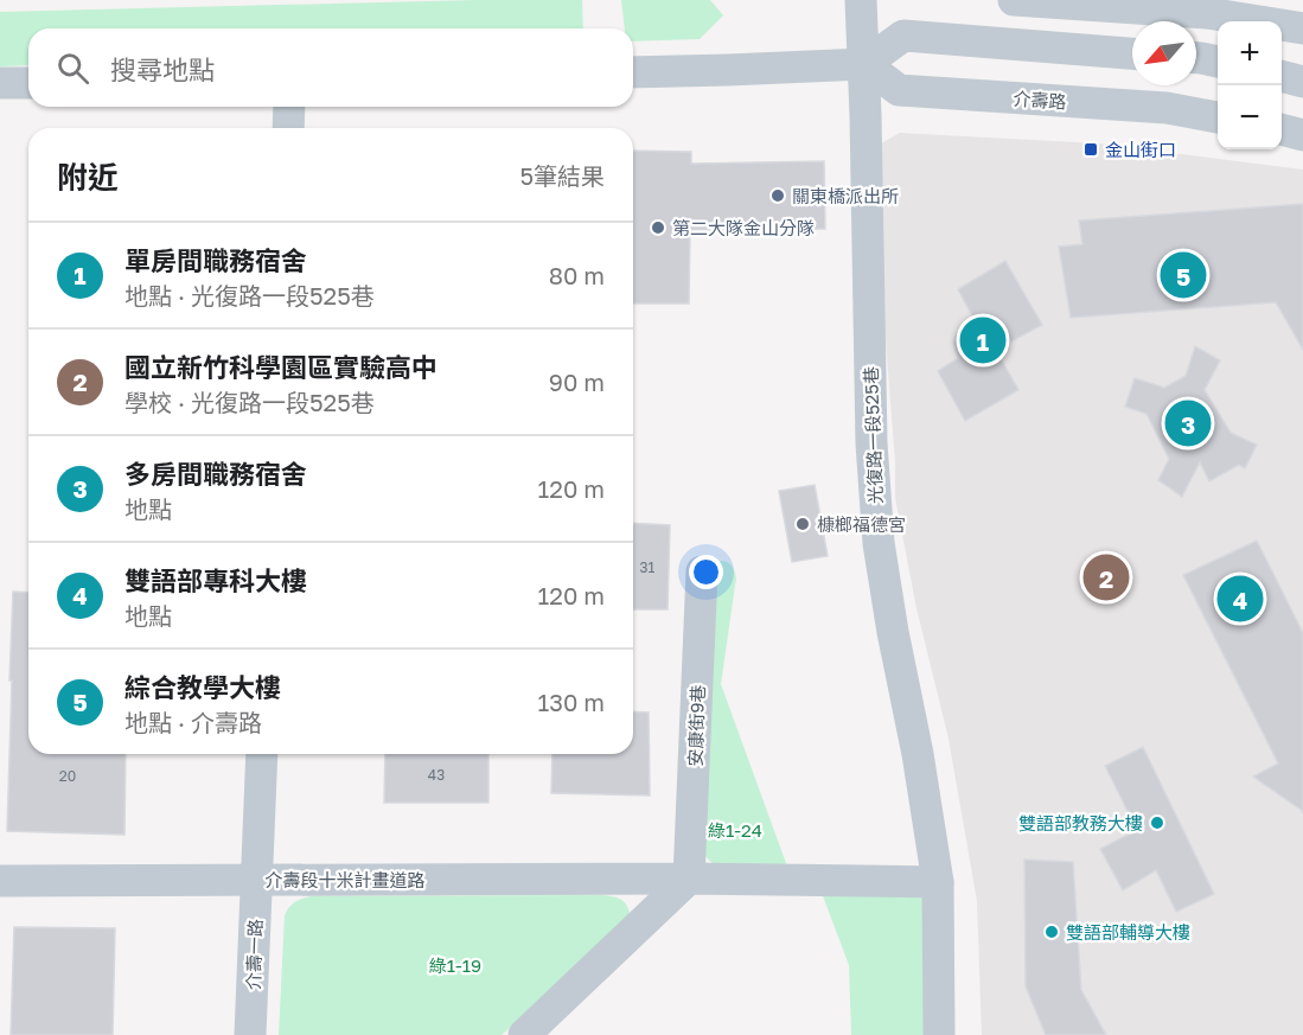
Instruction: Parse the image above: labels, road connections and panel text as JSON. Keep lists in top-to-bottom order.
{
  "streets": {
    "street": [
      "介壽路",
      "光復路一段525巷",
      "安康街9巷",
      "介壽段十米計畫道路",
      "介壽一路"
    ]
  },
  "crossings": [
    ["介壽路", "光復路一段525巷"],
    ["光復路一段525巷", "介壽段十米計畫道路"],
    ["安康街9巷", "介壽段十米計畫道路"],
    ["介壽段十米計畫道路", "介壽一路"]
  ],
  "parks": ["綠1-24", "綠1-19"],
  "places": {
    "transit": ["金山街口"],
    "other": [
      "關東橋派出所",
      "第二大隊金山分隊",
      "槺榔福德宮",
      "雙語部教務大樓",
      "雙語部輔導大樓"
    ]
  },
  "house_numbers": ["31", "43", "20"],
  "north": "bottom left",
  "page": {
    "map_buttons": ["+", "−"],
    "search": "搜尋地點",
    "heading": ["附近", "5筆結果"],
    "list": [
      {
        "mark": "1",
        "name": "單房間職務宿舍",
        "note": "地點 · 光復路一段525巷",
        "value": "80 m"
      },
      {
        "mark": "2",
        "name": "國立新竹科學園區實驗高中",
        "note": "學校 · 光復路一段525巷",
        "value": "90 m"
      },
      {
        "mark": "3",
        "name": "多房間職務宿舍",
        "note": "地點",
        "value": "120 m"
      },
      {
        "mark": "4",
        "name": "雙語部專科大樓",
        "note": "地點",
        "value": "120 m"
      },
      {
        "mark": "5",
        "name": "綜合教學大樓",
        "note": "地點 · 介壽路",
        "value": "130 m"
      }
    ],
    "pins": [
      "5",
      "1",
      "3",
      "2",
      "4"
    ]
  }
}
